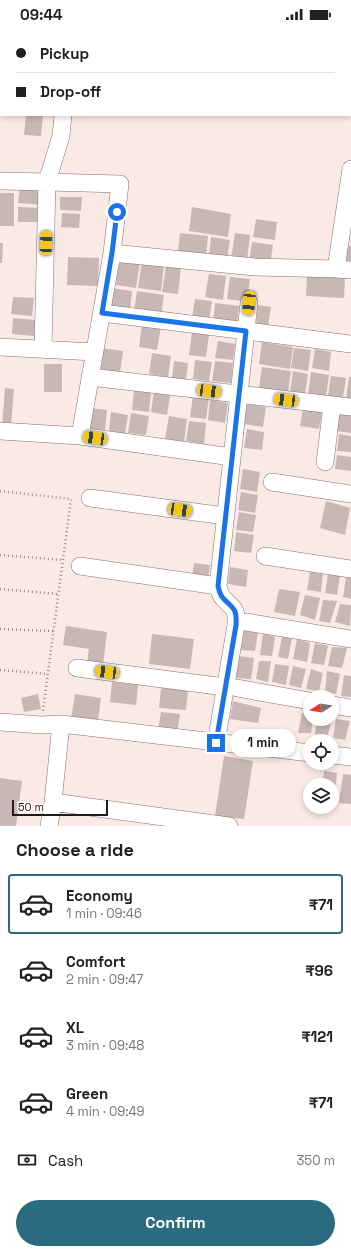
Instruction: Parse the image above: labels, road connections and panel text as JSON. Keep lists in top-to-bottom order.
{
  "scale_bar": "50 m",
  "north": "left",
  "page": {
    "status": "09:44",
    "banner": ["Pickup", "Drop-off"],
    "bubble": "1 min",
    "scale": "50 m",
    "heading": "Choose a ride",
    "list": [
      {
        "name": "Economy",
        "note": "1 min · 09:46",
        "value": "₹71"
      },
      {
        "name": "Comfort",
        "note": "2 min · 09:47",
        "value": "₹96"
      },
      {
        "name": "XL",
        "note": "3 min · 09:48",
        "value": "₹121"
      },
      {
        "name": "Green",
        "note": "4 min · 09:49",
        "value": "₹71"
      }
    ],
    "pay": ["Cash", "350 m"],
    "buttons": "Confirm"
  }
}
